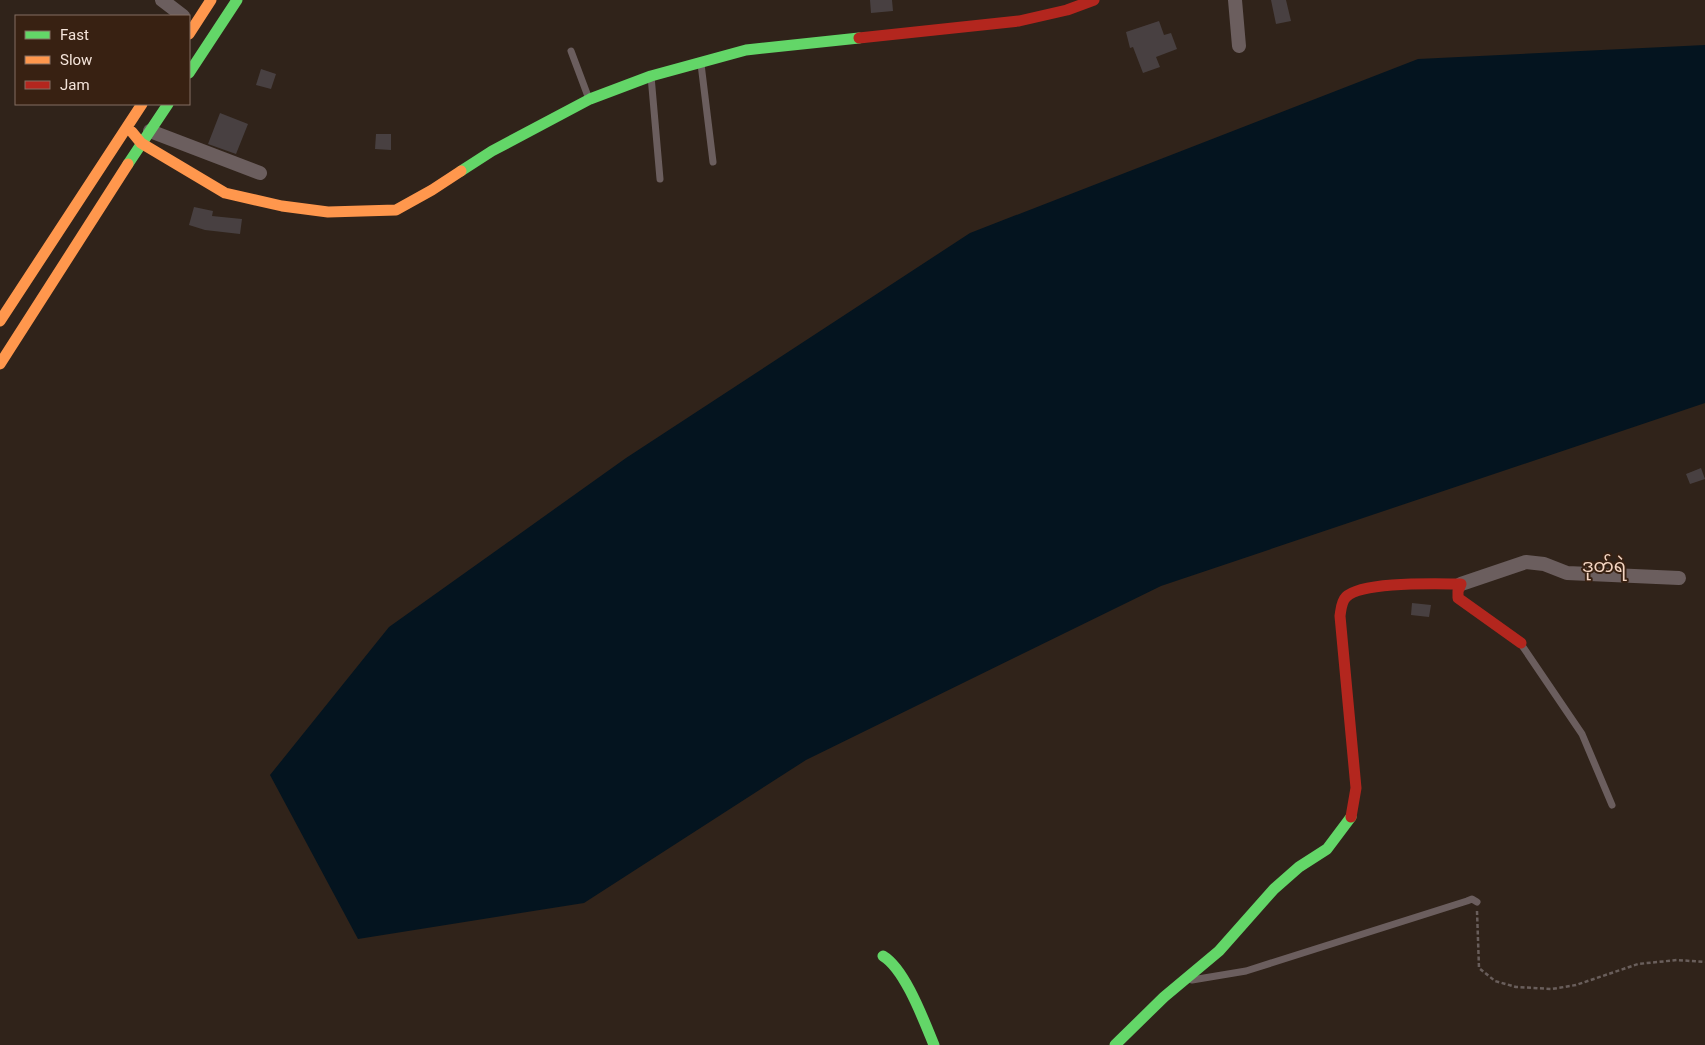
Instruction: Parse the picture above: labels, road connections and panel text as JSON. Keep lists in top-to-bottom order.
{
  "districts": ["ဒုတ်ရဲ"],
  "legend": ["Fast", "Slow", "Jam"]
}
